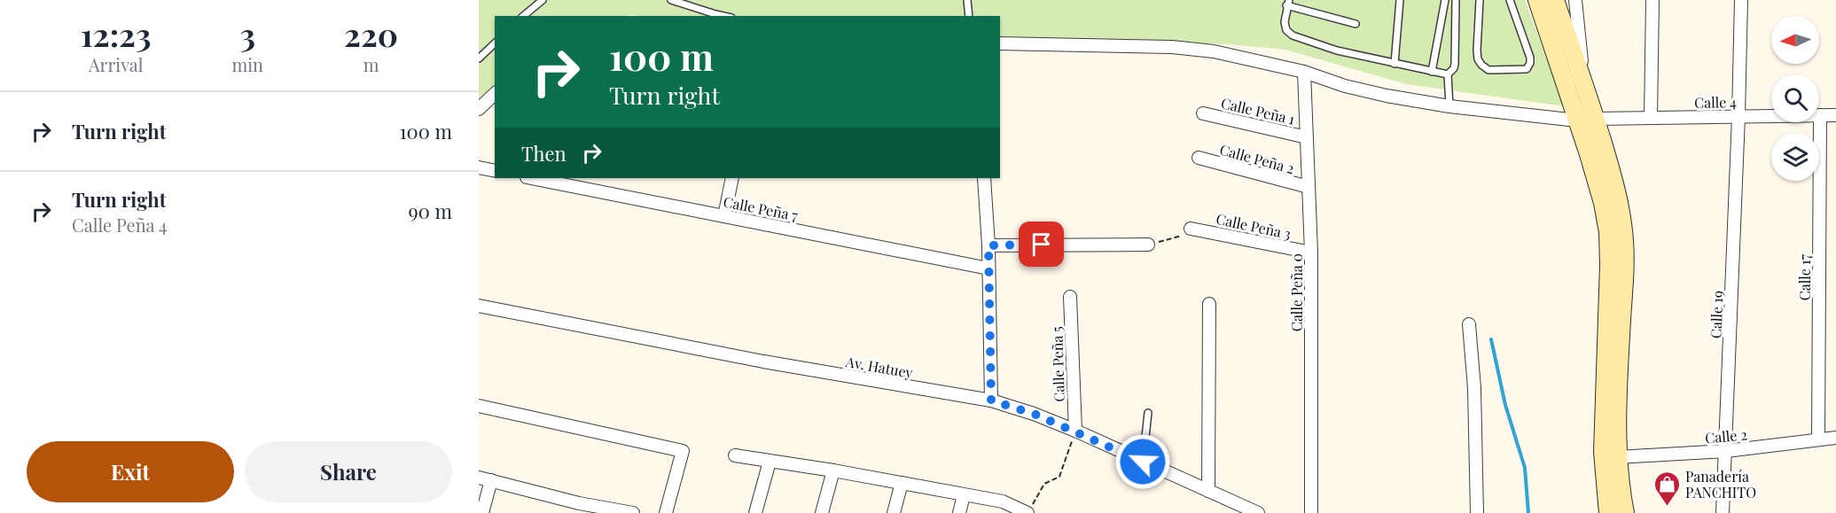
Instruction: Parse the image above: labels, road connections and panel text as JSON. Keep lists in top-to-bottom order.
{
  "streets": {
    "street": [
      "Calle 4",
      "Calle Peña 1",
      "Calle Peña 2",
      "Calle Peña 7",
      "Calle Peña 3",
      "Calle 17",
      "Calle Peña 0",
      "Calle 19",
      "Calle Peña 5",
      "Av. Hatuey",
      "Calle 2"
    ]
  },
  "crossings": [
    ["Calle 4", "Calle 17"],
    ["Calle 4", "Calle Peña 0"],
    ["Calle 4", "Calle 19"],
    ["Calle Peña 1", "Calle Peña 0"],
    ["Calle Peña 2", "Calle Peña 0"],
    ["Calle Peña 3", "Calle Peña 0"],
    ["Calle 17", "Calle 2"],
    ["Calle 19", "Calle 2"],
    ["Calle Peña 5", "Av. Hatuey"]
  ],
  "places": {
    "shop": ["Panadería PANCHITO"]
  },
  "north": "left",
  "page": {
    "eta": [
      "12:23",
      "Arrival",
      "3",
      "min",
      "220",
      "m"
    ],
    "turn": ["100 m", "Turn right"],
    "list": [
      {
        "name": "Turn right",
        "value": "100 m"
      },
      {
        "name": "Turn right",
        "note": "Calle Peña 4",
        "value": "90 m"
      }
    ],
    "then": "Then",
    "buttons": ["Exit", "Share"]
  }
}
